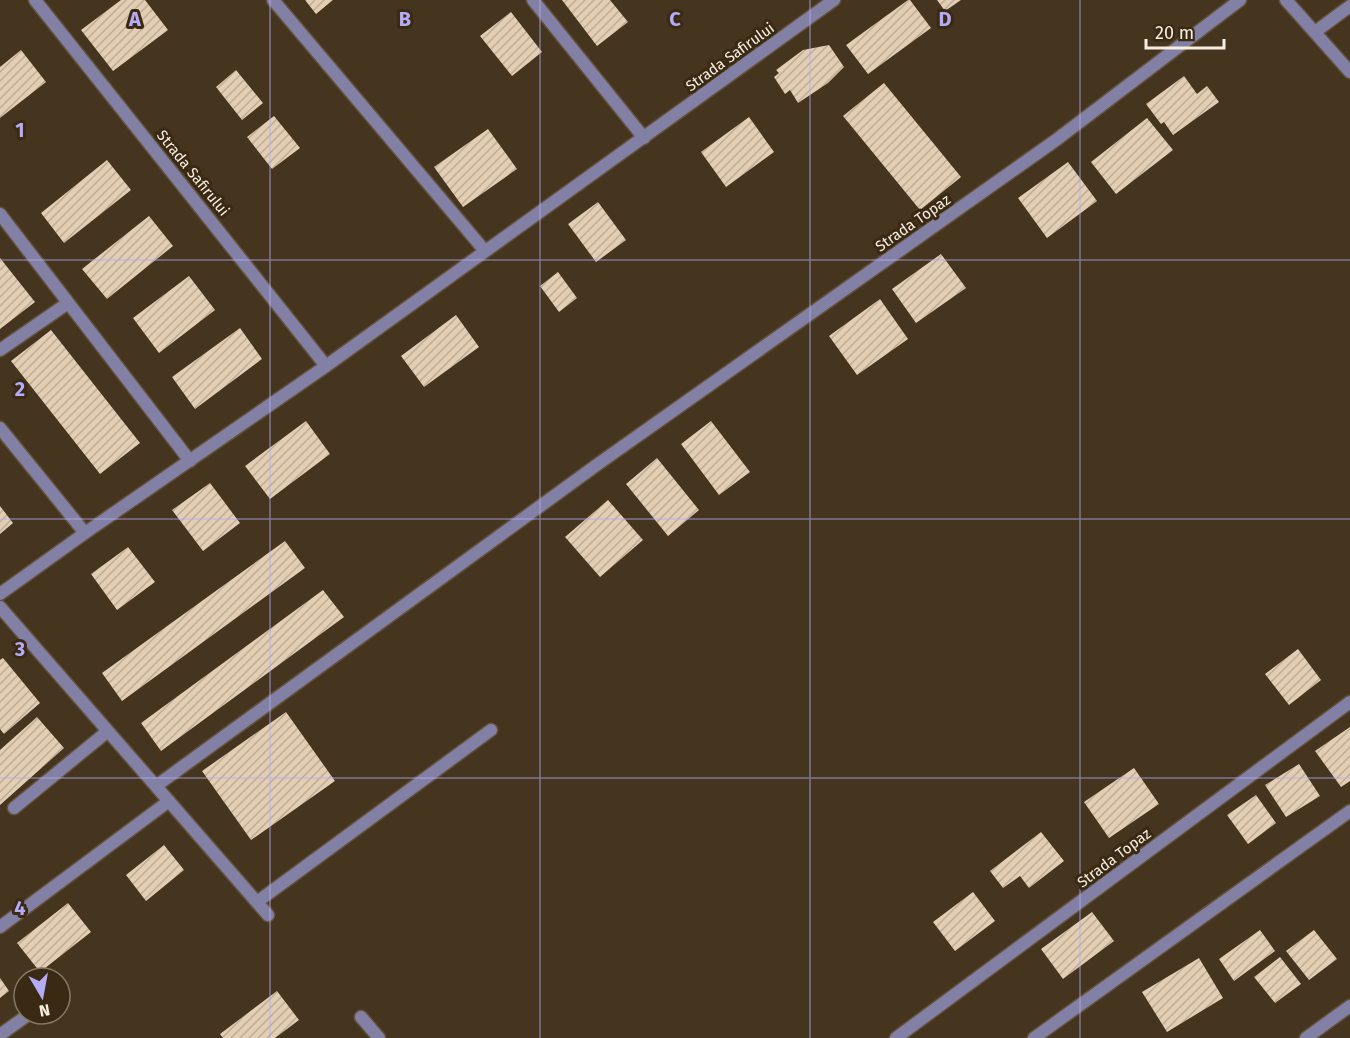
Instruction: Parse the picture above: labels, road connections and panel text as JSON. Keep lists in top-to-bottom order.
{
  "streets": {
    "street": ["Strada Safirului", "Strada Topaz"]
  },
  "scale_bar": "20 m",
  "north": "bottom",
  "grid": {
    "columns": [
      "A",
      "B",
      "C",
      "D"
    ],
    "rows": [
      "1",
      "2",
      "3",
      "4"
    ]
  }
}
